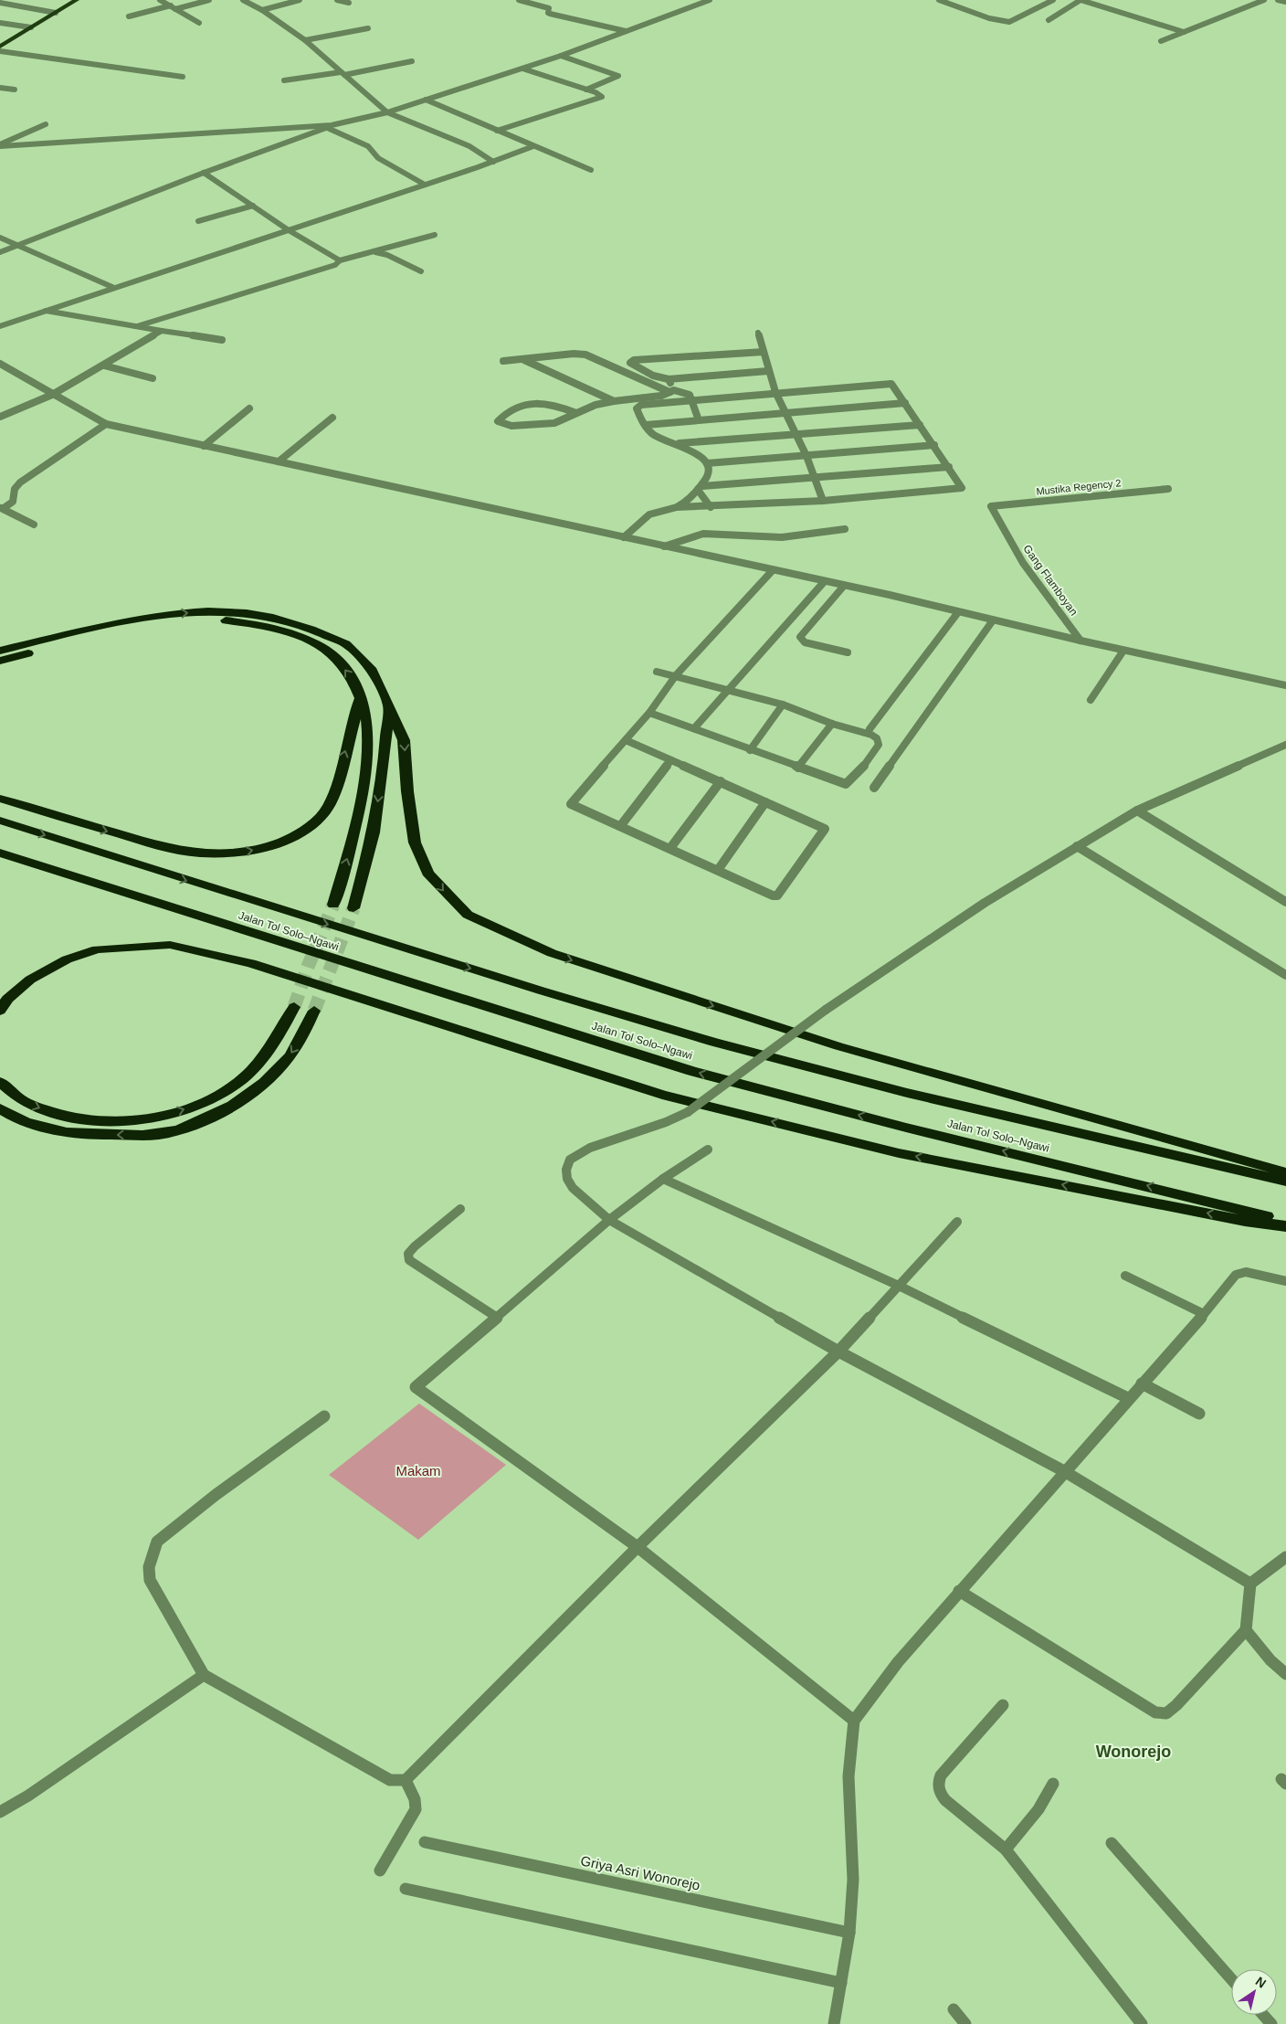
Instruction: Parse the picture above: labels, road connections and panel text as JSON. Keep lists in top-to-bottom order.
{
  "streets": {
    "highway": ["Jalan Tol Solo–Ngawi"],
    "street": ["Mustika Regency 2", "Gang Flamboyan", "Griya Asri Wonorejo"]
  },
  "crossings": [
    ["Mustika Regency 2", "Gang Flamboyan"]
  ],
  "districts": ["Wonorejo"],
  "parks": ["Makam"],
  "north": "top right"
}
